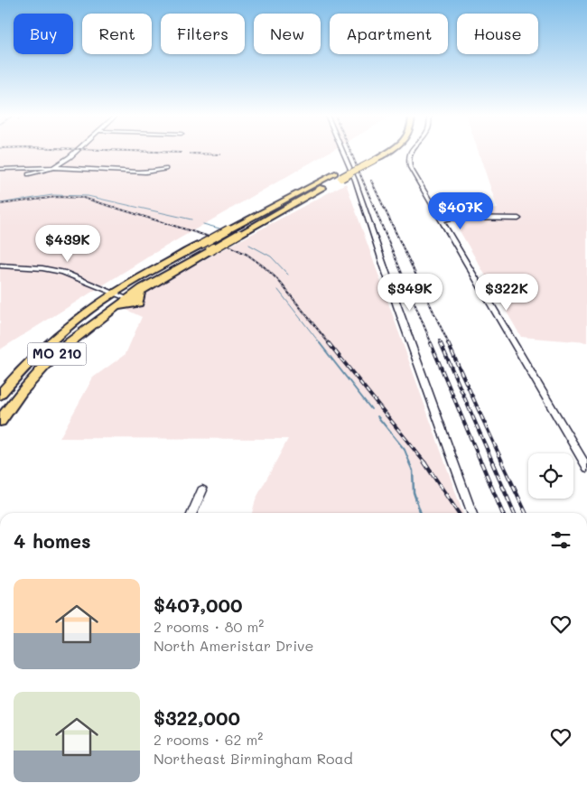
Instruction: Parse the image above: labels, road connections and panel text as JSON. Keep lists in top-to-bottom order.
{
  "streets": {
    "highway": ["MO 210"]
  },
  "page": {
    "chip": [
      "Buy",
      "Rent",
      "Filters",
      "New",
      "Apartment",
      "House"
    ],
    "price": [
      "$407K",
      "$439K",
      "$349K",
      "$322K"
    ],
    "heading": "4 homes",
    "list": [
      {
        "name": "$407,000",
        "note": "2 rooms · 80 m² · North Ameristar Drive"
      },
      {
        "name": "$322,000",
        "note": "2 rooms · 62 m² · Northeast Birmingham Road"
      }
    ]
  }
}
